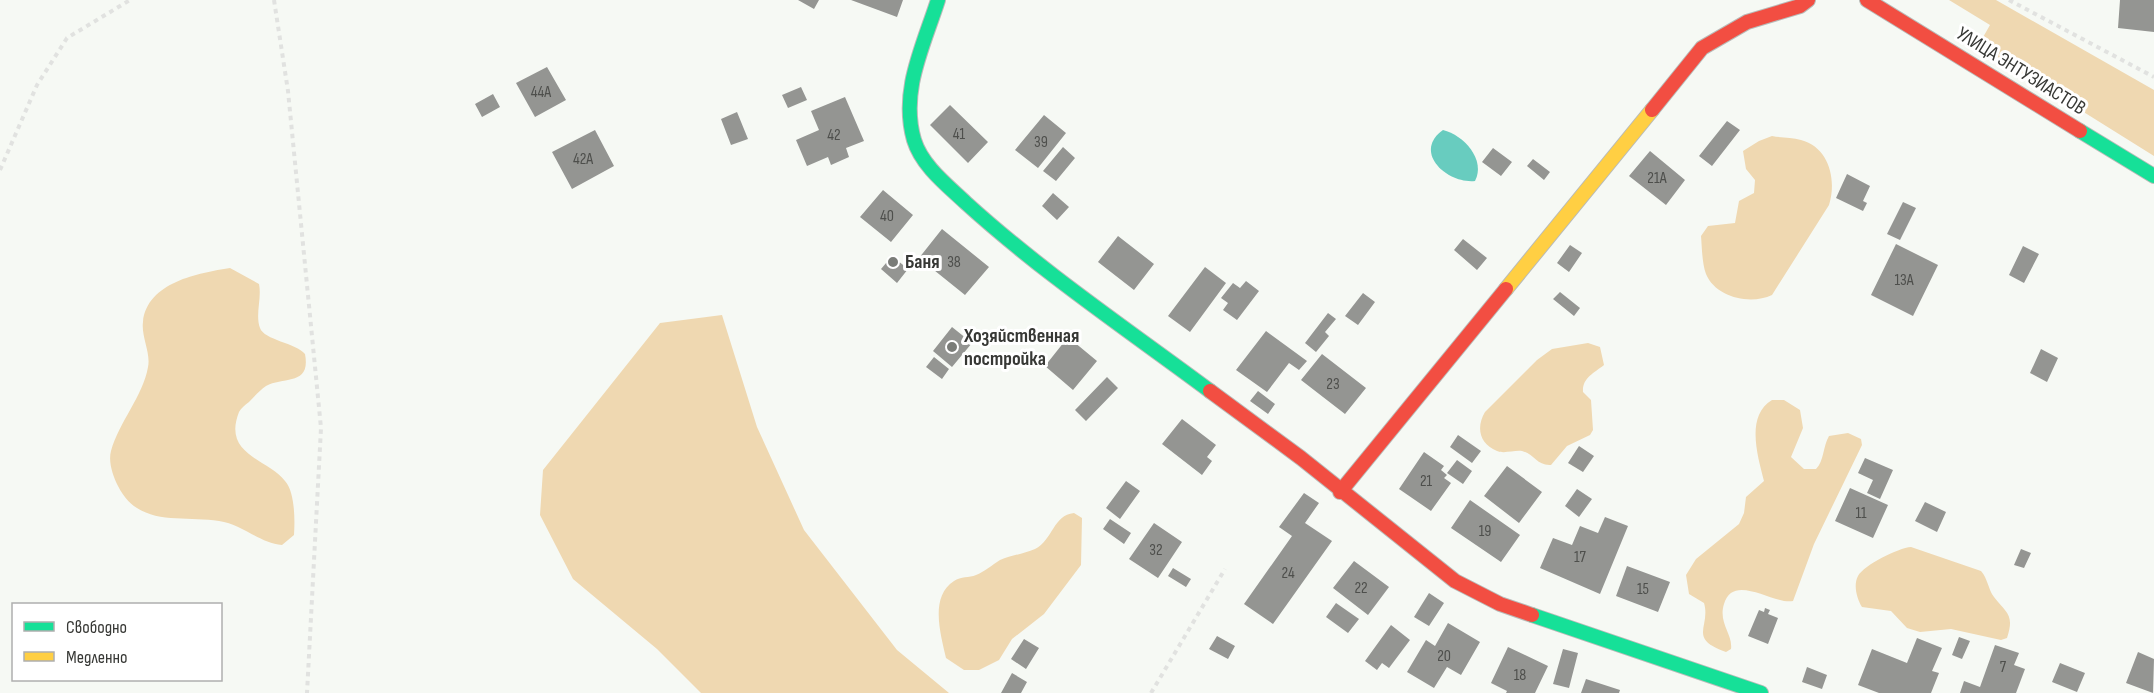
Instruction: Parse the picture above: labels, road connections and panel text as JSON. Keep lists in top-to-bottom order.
{
  "streets": {
    "street": ["УЛИЦА ЭНТУЗИАСТОВ"]
  },
  "places": ["Баня", "Хозяйственная постройка"],
  "house_numbers": [
    "44А",
    "41",
    "42",
    "39",
    "42А",
    "21А",
    "40",
    "38",
    "13А",
    "23",
    "21",
    "11",
    "19",
    "32",
    "17",
    "24",
    "22",
    "15",
    "20",
    "7",
    "18"
  ],
  "legend": ["Свободно", "Медленно"]
}
